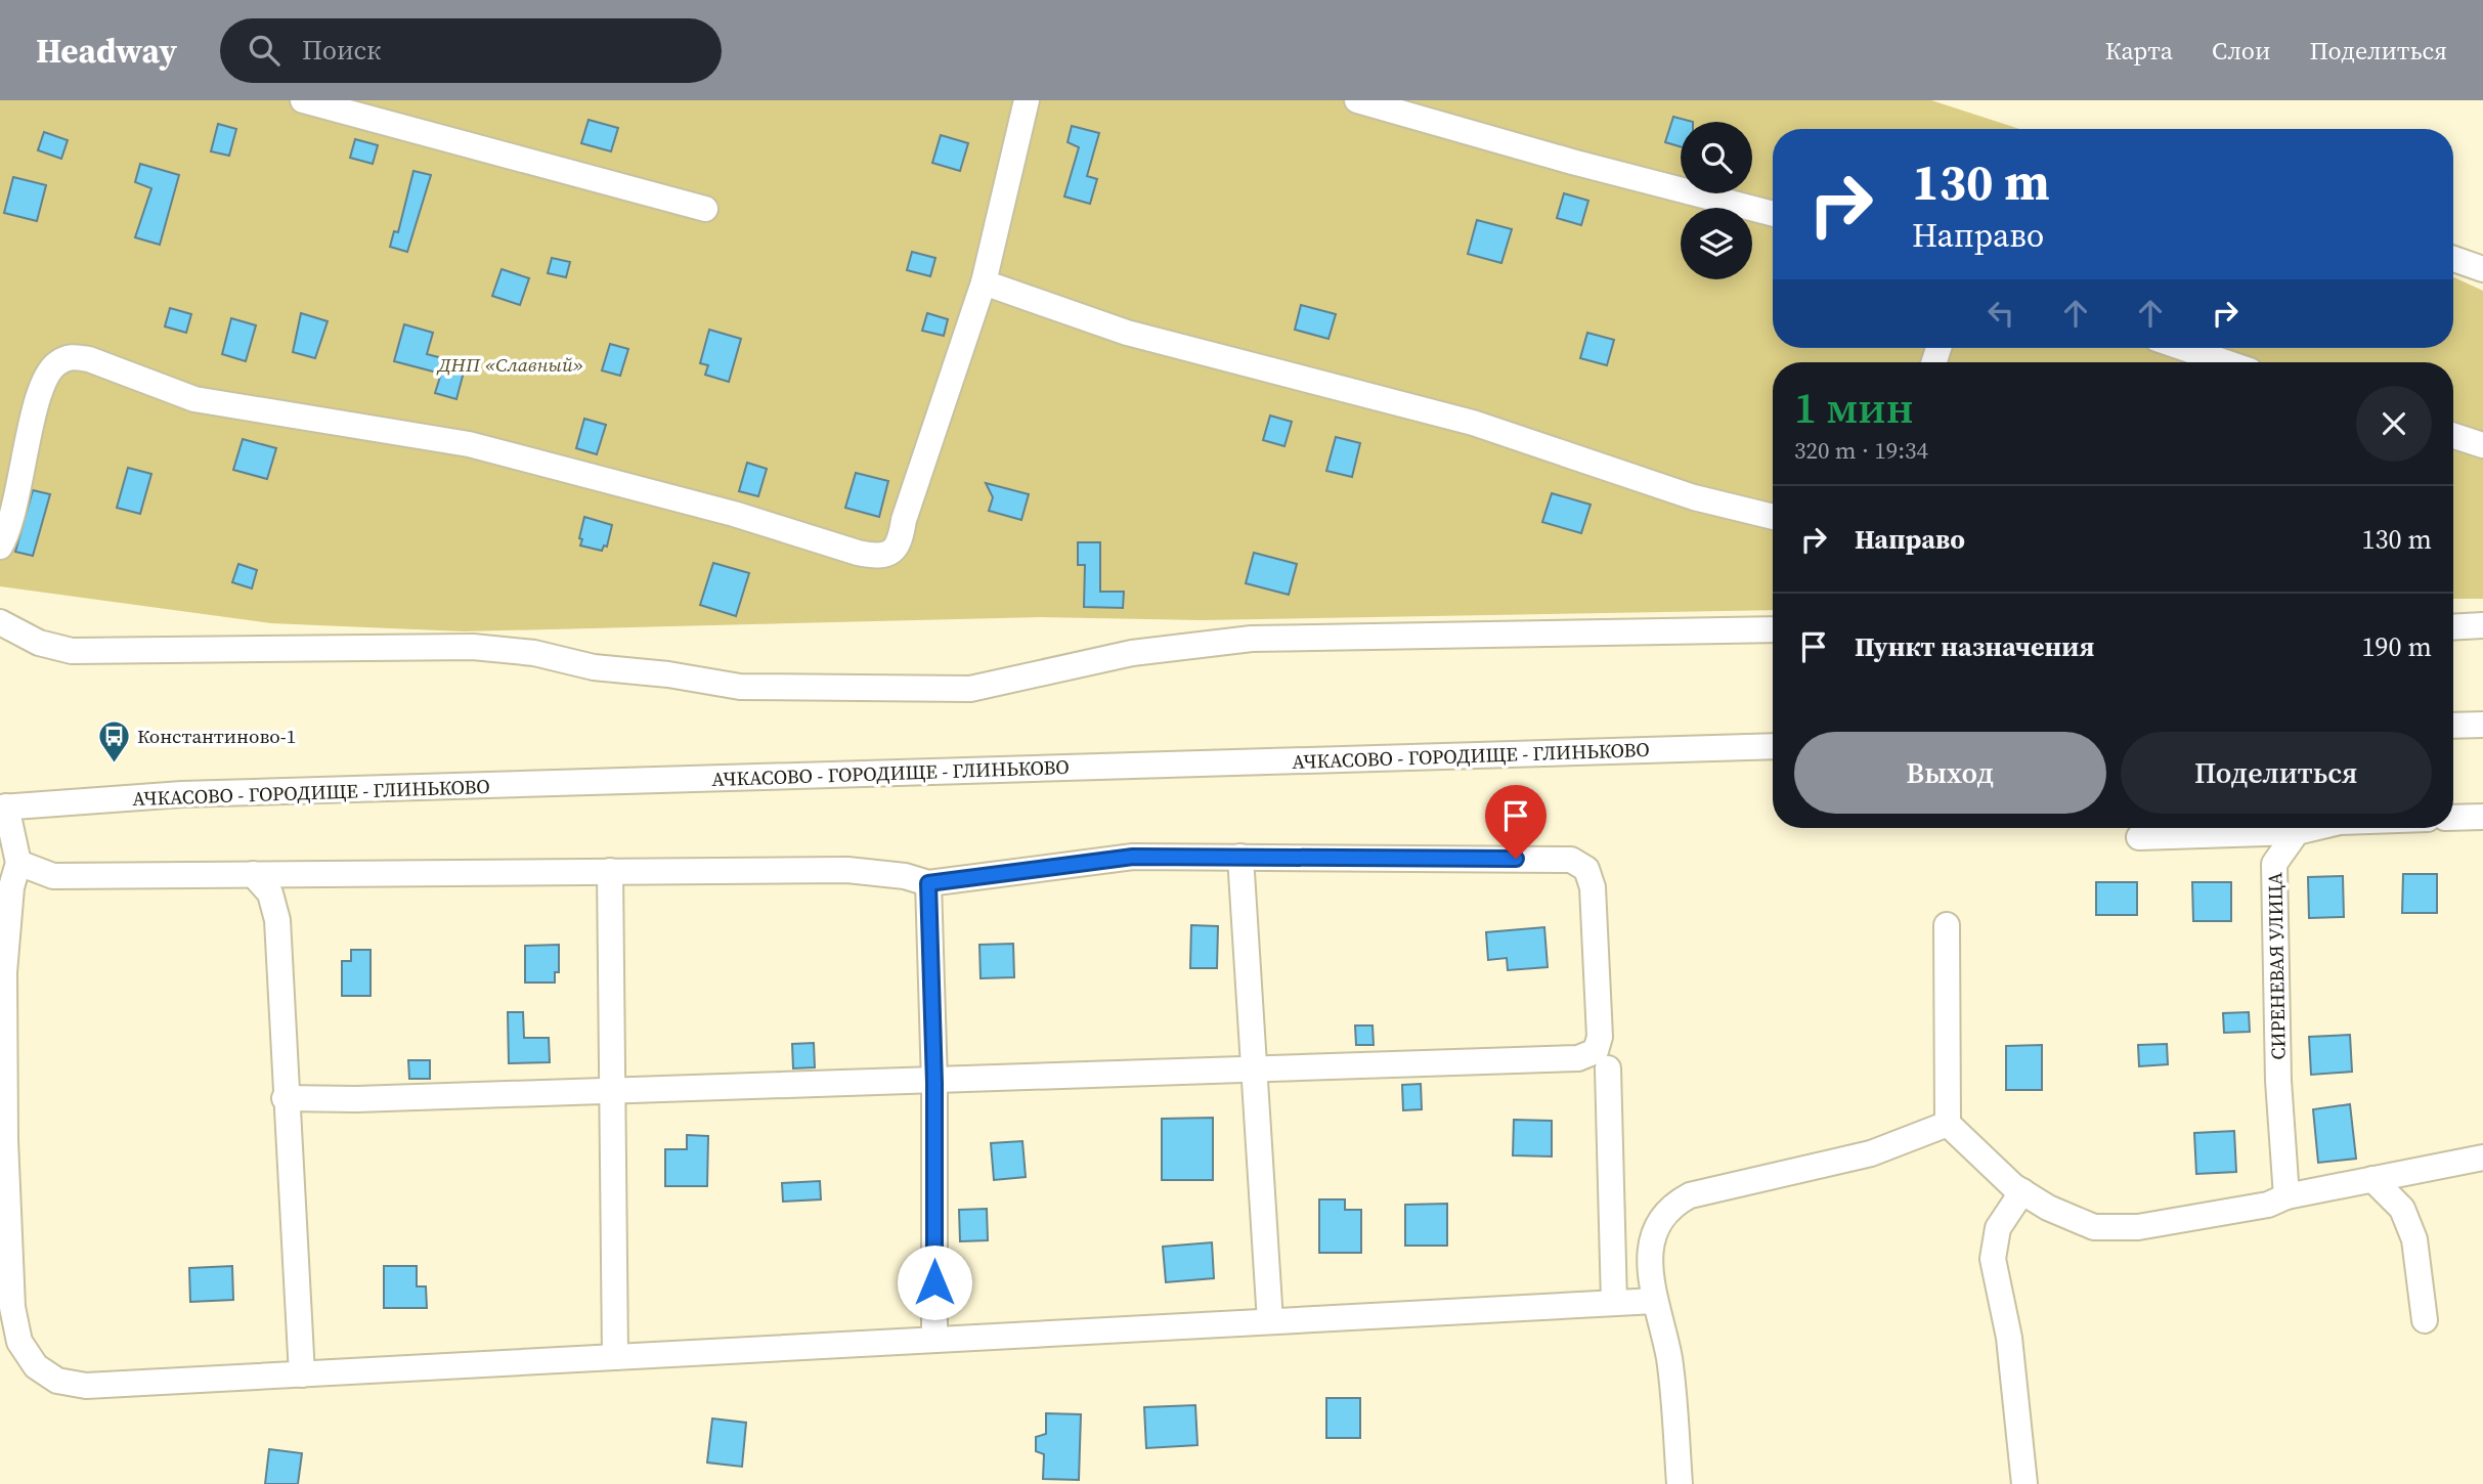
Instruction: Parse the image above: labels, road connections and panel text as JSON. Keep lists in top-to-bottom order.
{
  "streets": {
    "street": ["АЧКАСОВО - ГОРОДИЩЕ - ГЛИНЬКОВО", "СИРЕНЕВАЯ УЛИЦА"]
  },
  "parks": ["ДНП «Славный»"],
  "places": {
    "bus stop": ["Константиново-1"]
  },
  "page": {
    "header": "Headway",
    "search": "Поиск",
    "nav": ["Карта", "Слои", "Поделиться"],
    "turn": ["130 m", "Направо"],
    "heading": ["1 мин", "320 m · 19:34"],
    "list": [
      {
        "name": "Направо",
        "value": "130 m"
      },
      {
        "name": "Пункт назначения",
        "value": "190 m"
      }
    ],
    "buttons": ["Выход", "Поделиться"]
  }
}
